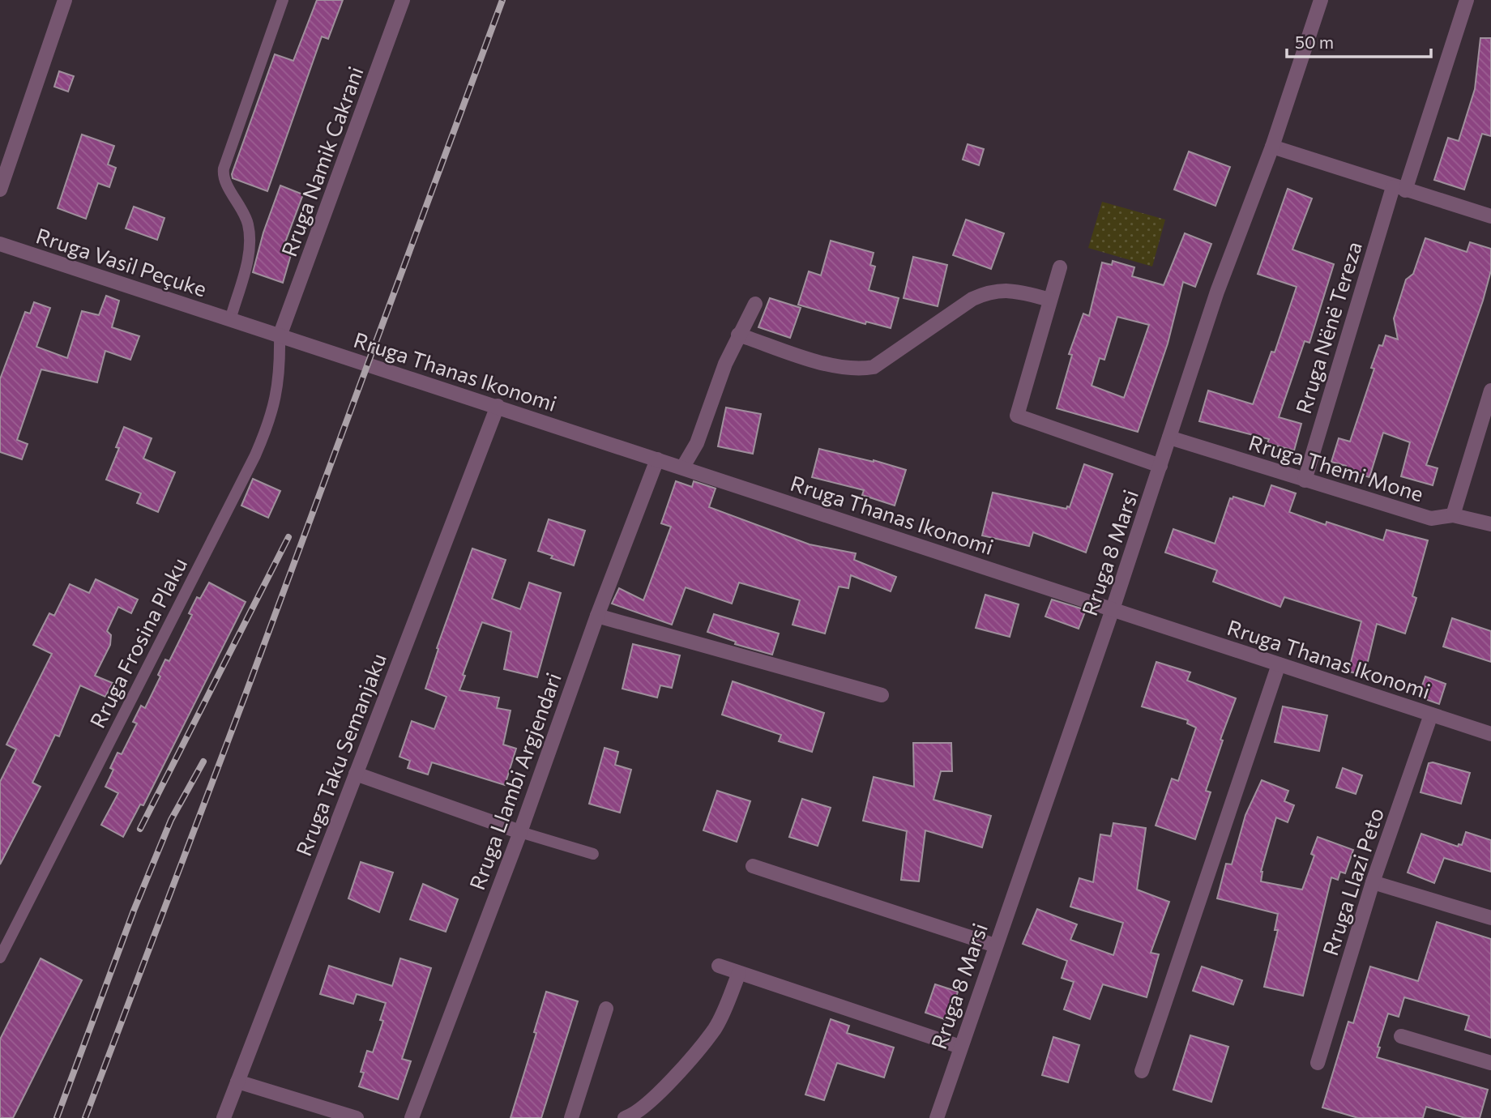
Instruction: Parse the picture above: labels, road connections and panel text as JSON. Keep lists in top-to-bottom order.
{
  "streets": {
    "street": [
      "Rruga Namik Cakrani",
      "Rruga Vasil Peçuke",
      "Rruga Nënë Tereza",
      "Rruga Thanas Ikonomi",
      "Rruga Themi Mone",
      "Rruga 8 Marsi",
      "Rruga Taku Semanjaku",
      "Rruga Llambi Argjendari",
      "Rruga Llazi Peto"
    ],
    "lane": ["Rruga Frosina Plaku"]
  },
  "crossings": [
    ["Rruga Namik Cakrani", "Rruga Vasil Peçuke"],
    ["Rruga Namik Cakrani", "Rruga Thanas Ikonomi"],
    ["Rruga Namik Cakrani", "Rruga Frosina Plaku"],
    ["Rruga Vasil Peçuke", "Rruga Thanas Ikonomi"],
    ["Rruga Vasil Peçuke", "Rruga Frosina Plaku"],
    ["Rruga Nënë Tereza", "Rruga Themi Mone"],
    ["Rruga Thanas Ikonomi", "Rruga 8 Marsi"],
    ["Rruga Thanas Ikonomi", "Rruga Frosina Plaku"],
    ["Rruga Thanas Ikonomi", "Rruga Taku Semanjaku"],
    ["Rruga Thanas Ikonomi", "Rruga Llambi Argjendari"],
    ["Rruga Thanas Ikonomi", "Rruga Llazi Peto"],
    ["Rruga Themi Mone", "Rruga 8 Marsi"]
  ],
  "scale_bar": "50 m"
}
